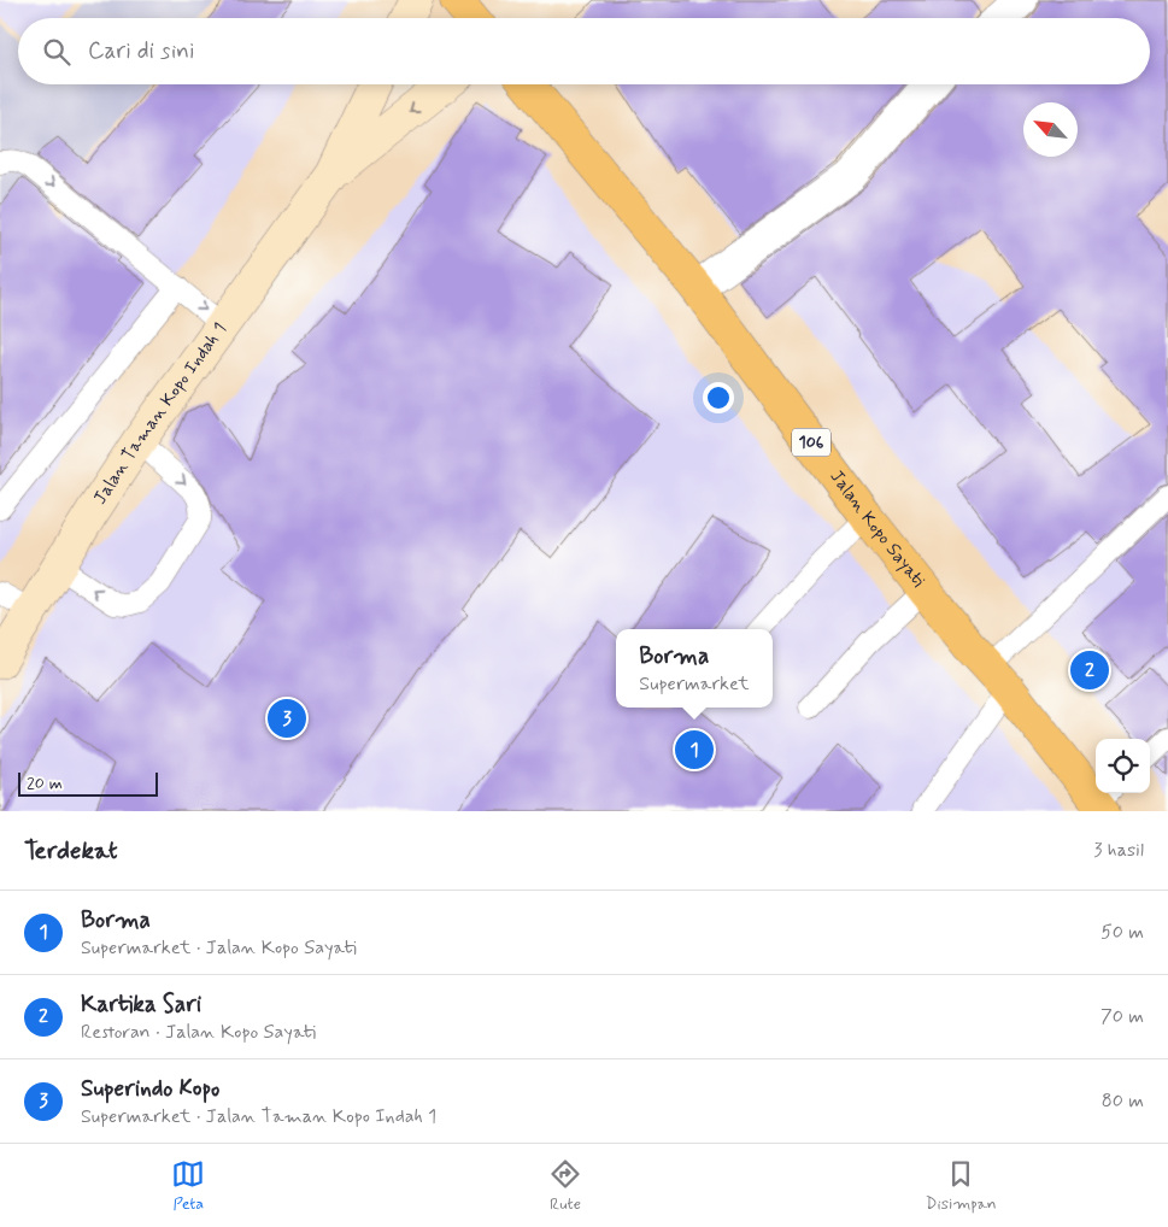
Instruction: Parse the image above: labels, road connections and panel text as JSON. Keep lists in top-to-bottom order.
{
  "streets": {
    "main road": ["Jalan Taman Kopo Indah 1", "106", "Jalan Kopo Sayati"]
  },
  "scale_bar": "20 m",
  "north": "top left",
  "page": {
    "search": "Cari di sini",
    "popup": ["Borma", "Supermarket"],
    "pins": ["2", "3", "1"],
    "scale": "20 m",
    "heading": ["Terdekat", "3 hasil"],
    "list": [
      {
        "mark": "1",
        "name": "Borma",
        "note": "Supermarket · Jalan Kopo Sayati",
        "value": "50 m"
      },
      {
        "mark": "2",
        "name": "Kartika Sari",
        "note": "Restoran · Jalan Kopo Sayati",
        "value": "70 m"
      },
      {
        "mark": "3",
        "name": "Superindo Kopo",
        "note": "Supermarket · Jalan Taman Kopo Indah 1",
        "value": "80 m"
      }
    ],
    "nav": ["Peta", "Rute", "Disimpan"]
  }
}
